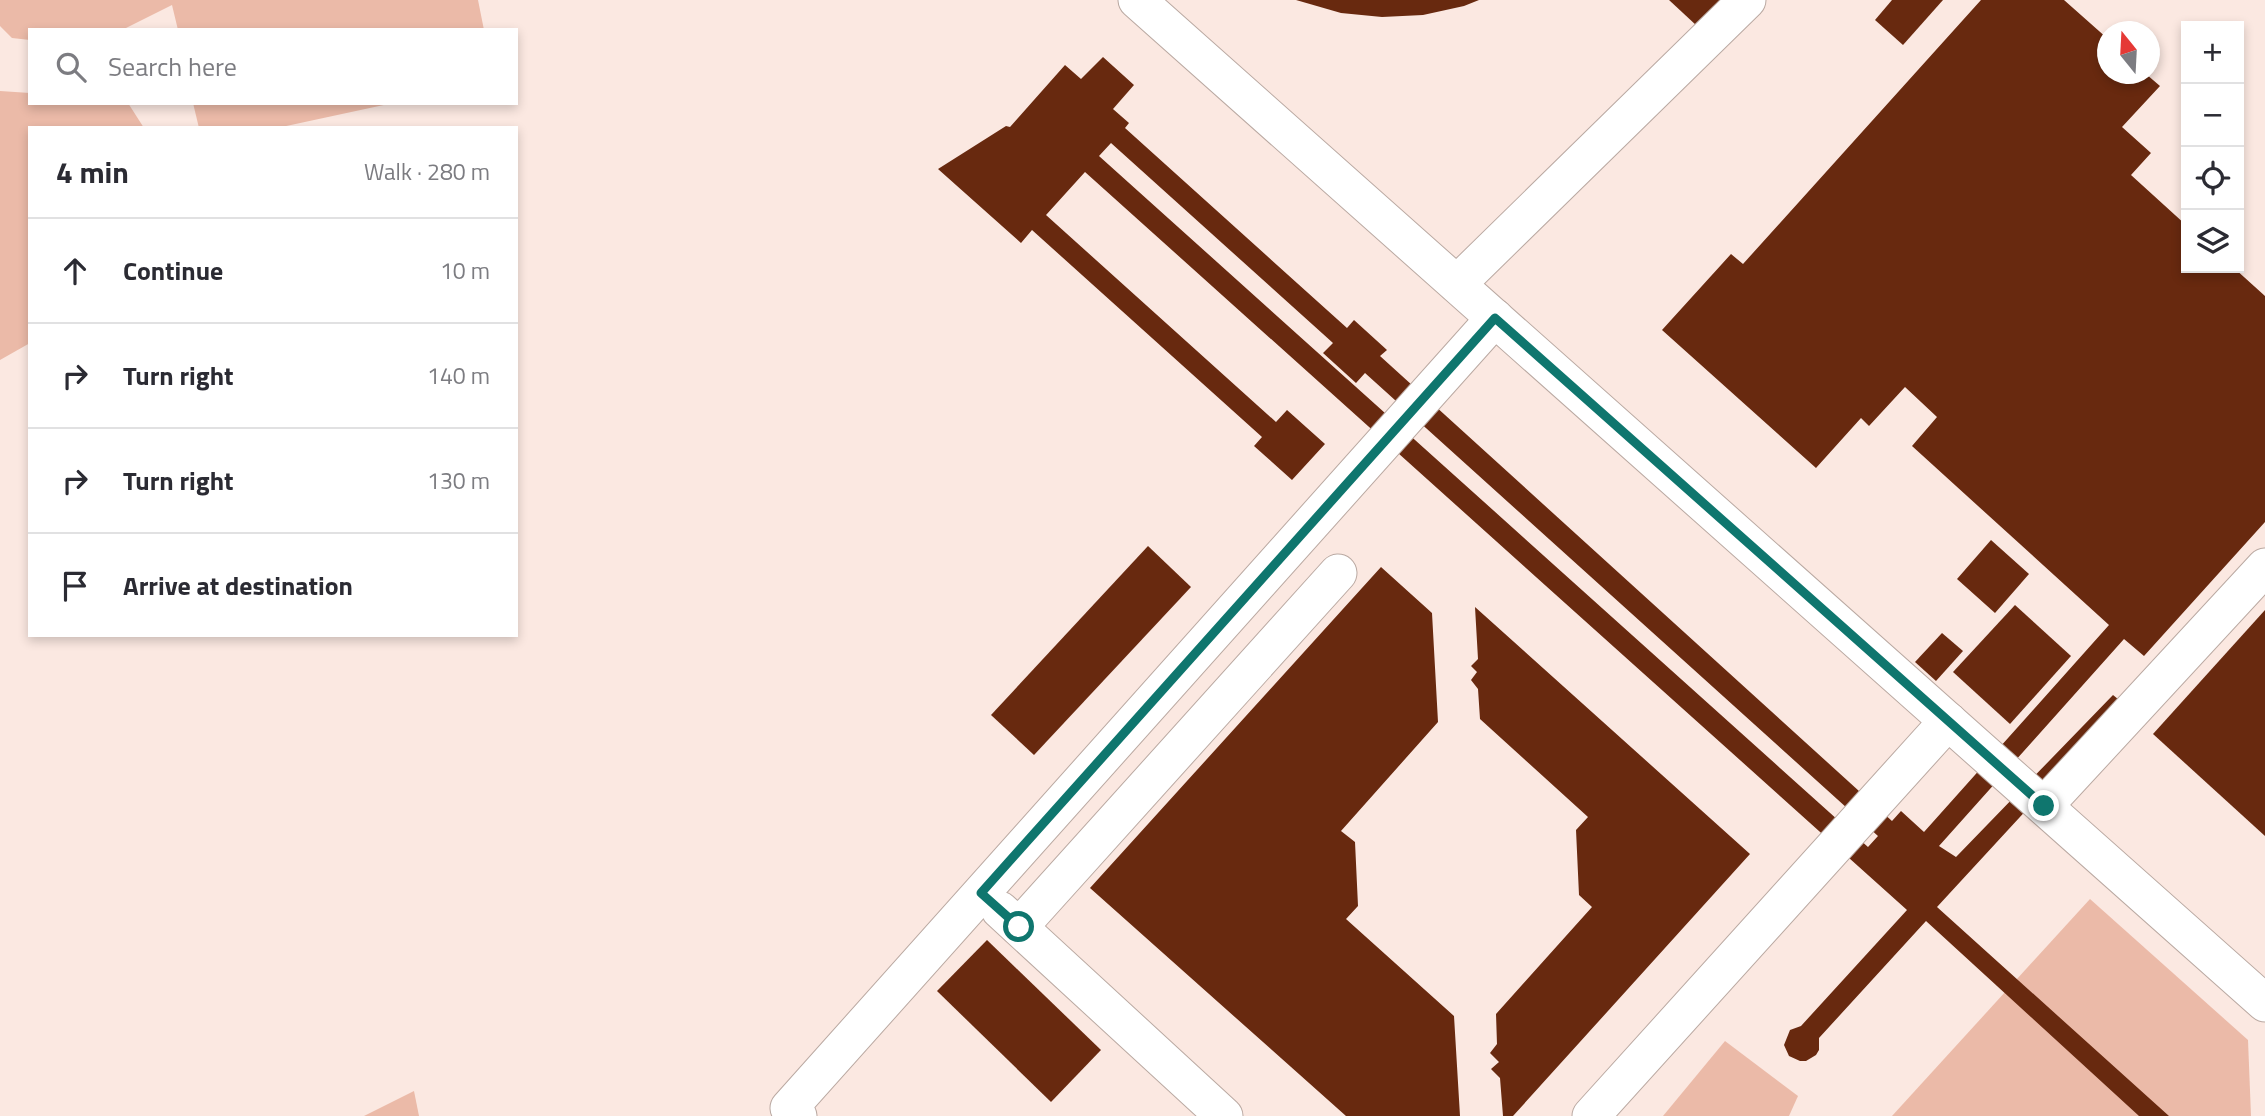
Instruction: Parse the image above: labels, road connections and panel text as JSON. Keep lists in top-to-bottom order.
{
  "north": "top",
  "page": {
    "map_buttons": ["+", "−"],
    "search": "Search here",
    "heading": ["4 min", "Walk · 280 m"],
    "list": [
      ["Continue", "10 m"],
      ["Turn right", "140 m"],
      ["Turn right", "130 m"],
      "Arrive at destination"
    ]
  }
}
